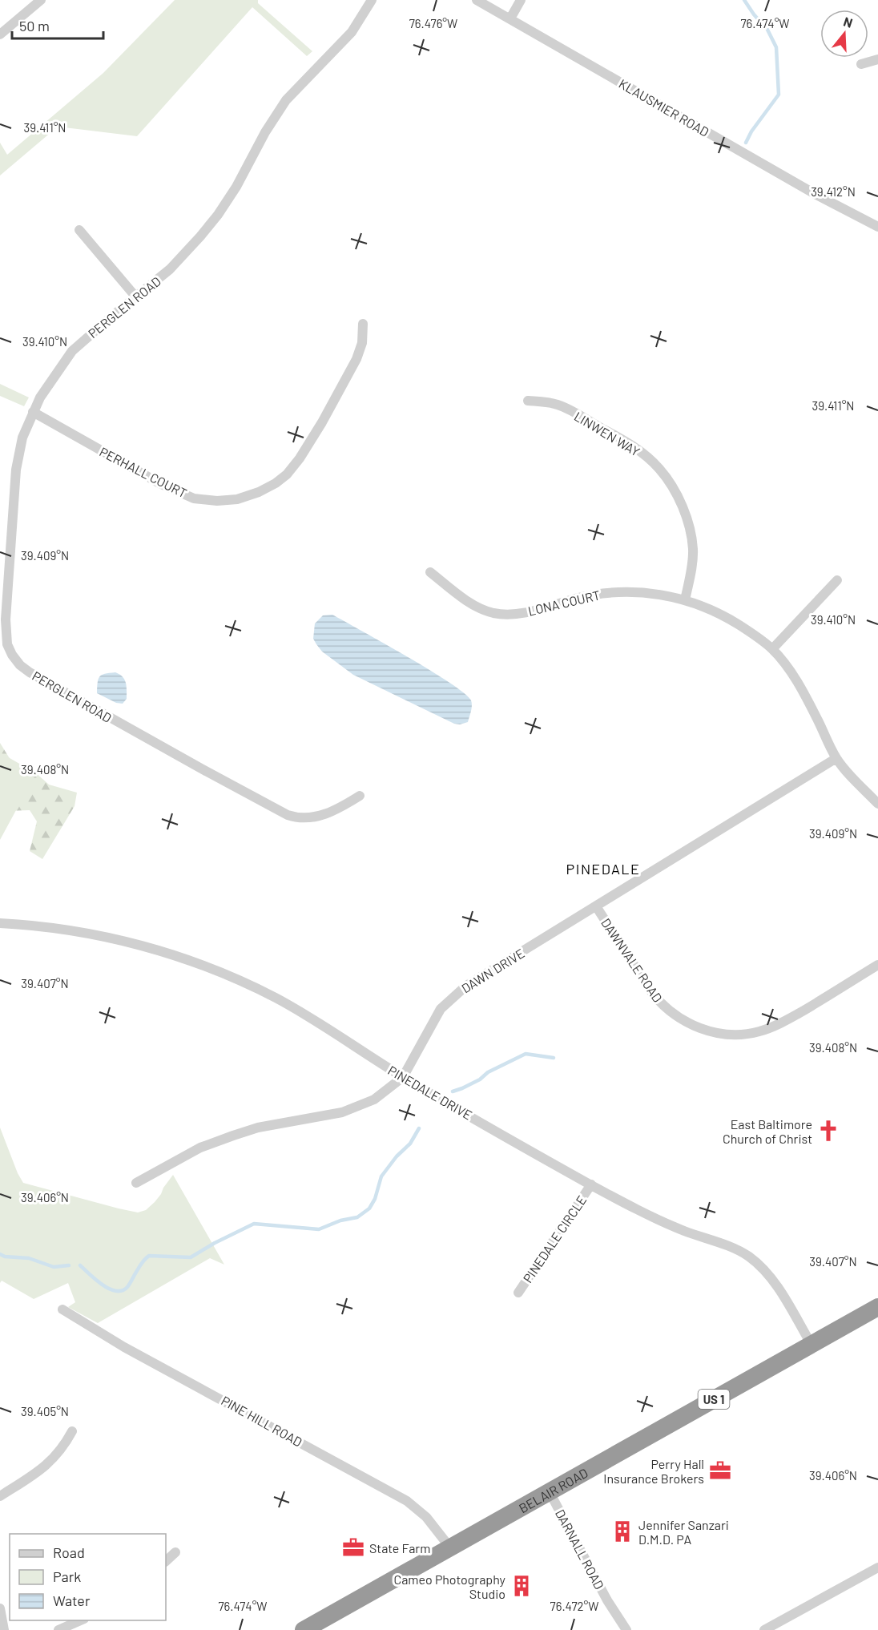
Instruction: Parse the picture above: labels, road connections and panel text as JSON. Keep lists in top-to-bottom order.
{
  "streets": {
    "highway": ["US 1", "BELAIR ROAD"],
    "street": [
      "KLAUSMIER ROAD",
      "PERGLEN ROAD",
      "LINWEN WAY",
      "PERHALL COURT",
      "LONA COURT",
      "DAWNVALE ROAD",
      "DAWN DRIVE",
      "PINEDALE DRIVE",
      "PINEDALE CIRCLE",
      "PINE HILL ROAD",
      "DARNALL ROAD"
    ]
  },
  "crossings": [
    ["PERGLEN ROAD", "PERHALL COURT"],
    ["LINWEN WAY", "LONA COURT"],
    ["LONA COURT", "DAWN DRIVE"],
    ["DAWNVALE ROAD", "DAWN DRIVE"],
    ["DAWN DRIVE", "PINEDALE DRIVE"],
    ["PINEDALE DRIVE", "PINEDALE CIRCLE"],
    ["PINEDALE DRIVE", "BELAIR ROAD"],
    ["PINE HILL ROAD", "BELAIR ROAD"],
    ["BELAIR ROAD", "DARNALL ROAD"]
  ],
  "districts": ["PINEDALE"],
  "places": {
    "church": ["East Baltimore Church of Christ"],
    "office": ["Perry Hall Insurance Brokers", "State Farm"],
    "building": ["Jennifer Sanzari D.M.D. PA", "Cameo Photography Studio"]
  },
  "legend": ["Road", "Park", "Water"],
  "scale_bar": "50 m",
  "north": "top",
  "coordinates": [
    "76.476°W",
    "76.474°W",
    "39.411°N",
    "39.412°N",
    "39.410°N",
    "39.409°N",
    "39.408°N",
    "39.407°N",
    "39.406°N",
    "39.405°N",
    "76.472°W"
  ]
}
